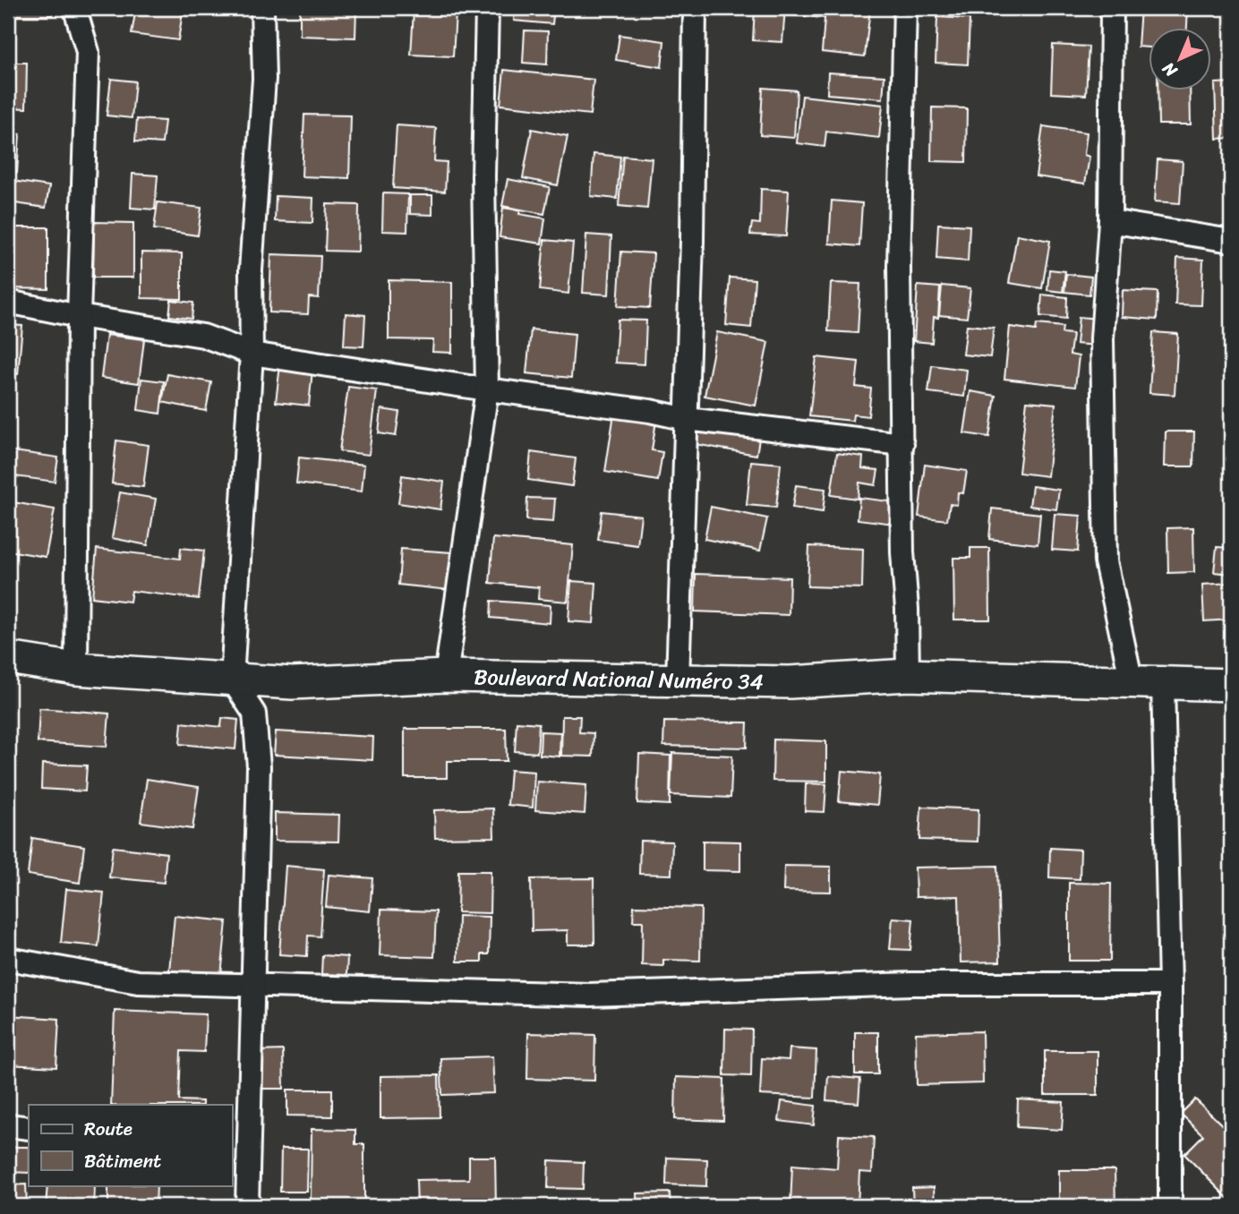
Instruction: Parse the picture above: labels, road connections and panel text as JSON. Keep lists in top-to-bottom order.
{
  "streets": {
    "main road": ["Boulevard National Numéro 34"]
  },
  "legend": ["Route", "Bâtiment"],
  "north": "bottom left"
}
